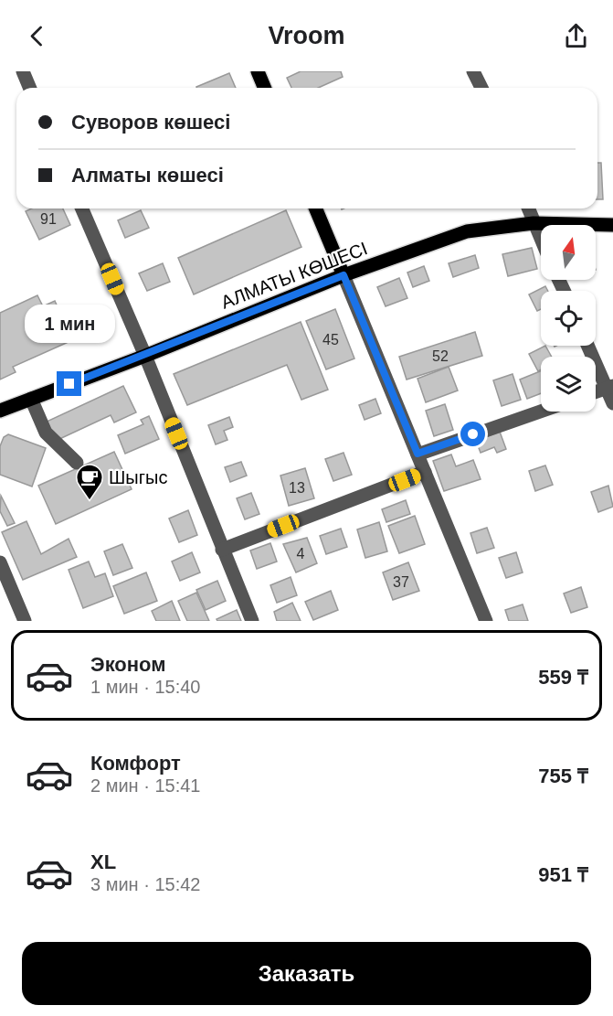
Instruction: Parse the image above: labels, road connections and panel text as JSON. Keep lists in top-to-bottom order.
{
  "streets": {
    "main road": ["АЛМАТЫ КӨШЕСІ"]
  },
  "places": {
    "cafe": ["Шыгыс"]
  },
  "house_numbers": [
    "91",
    "45",
    "52",
    "13",
    "4",
    "37"
  ],
  "north": "top",
  "page": {
    "header": "Vroom",
    "banner": ["Суворов көшесі", "Алматы көшесі"],
    "bubble": "1 мин",
    "list": [
      {
        "name": "Эконом",
        "note": "1 мин · 15:40",
        "value": "559 ₸"
      },
      {
        "name": "Комфорт",
        "note": "2 мин · 15:41",
        "value": "755 ₸"
      },
      {
        "name": "XL",
        "note": "3 мин · 15:42",
        "value": "951 ₸"
      }
    ],
    "buttons": "Заказать"
  }
}
